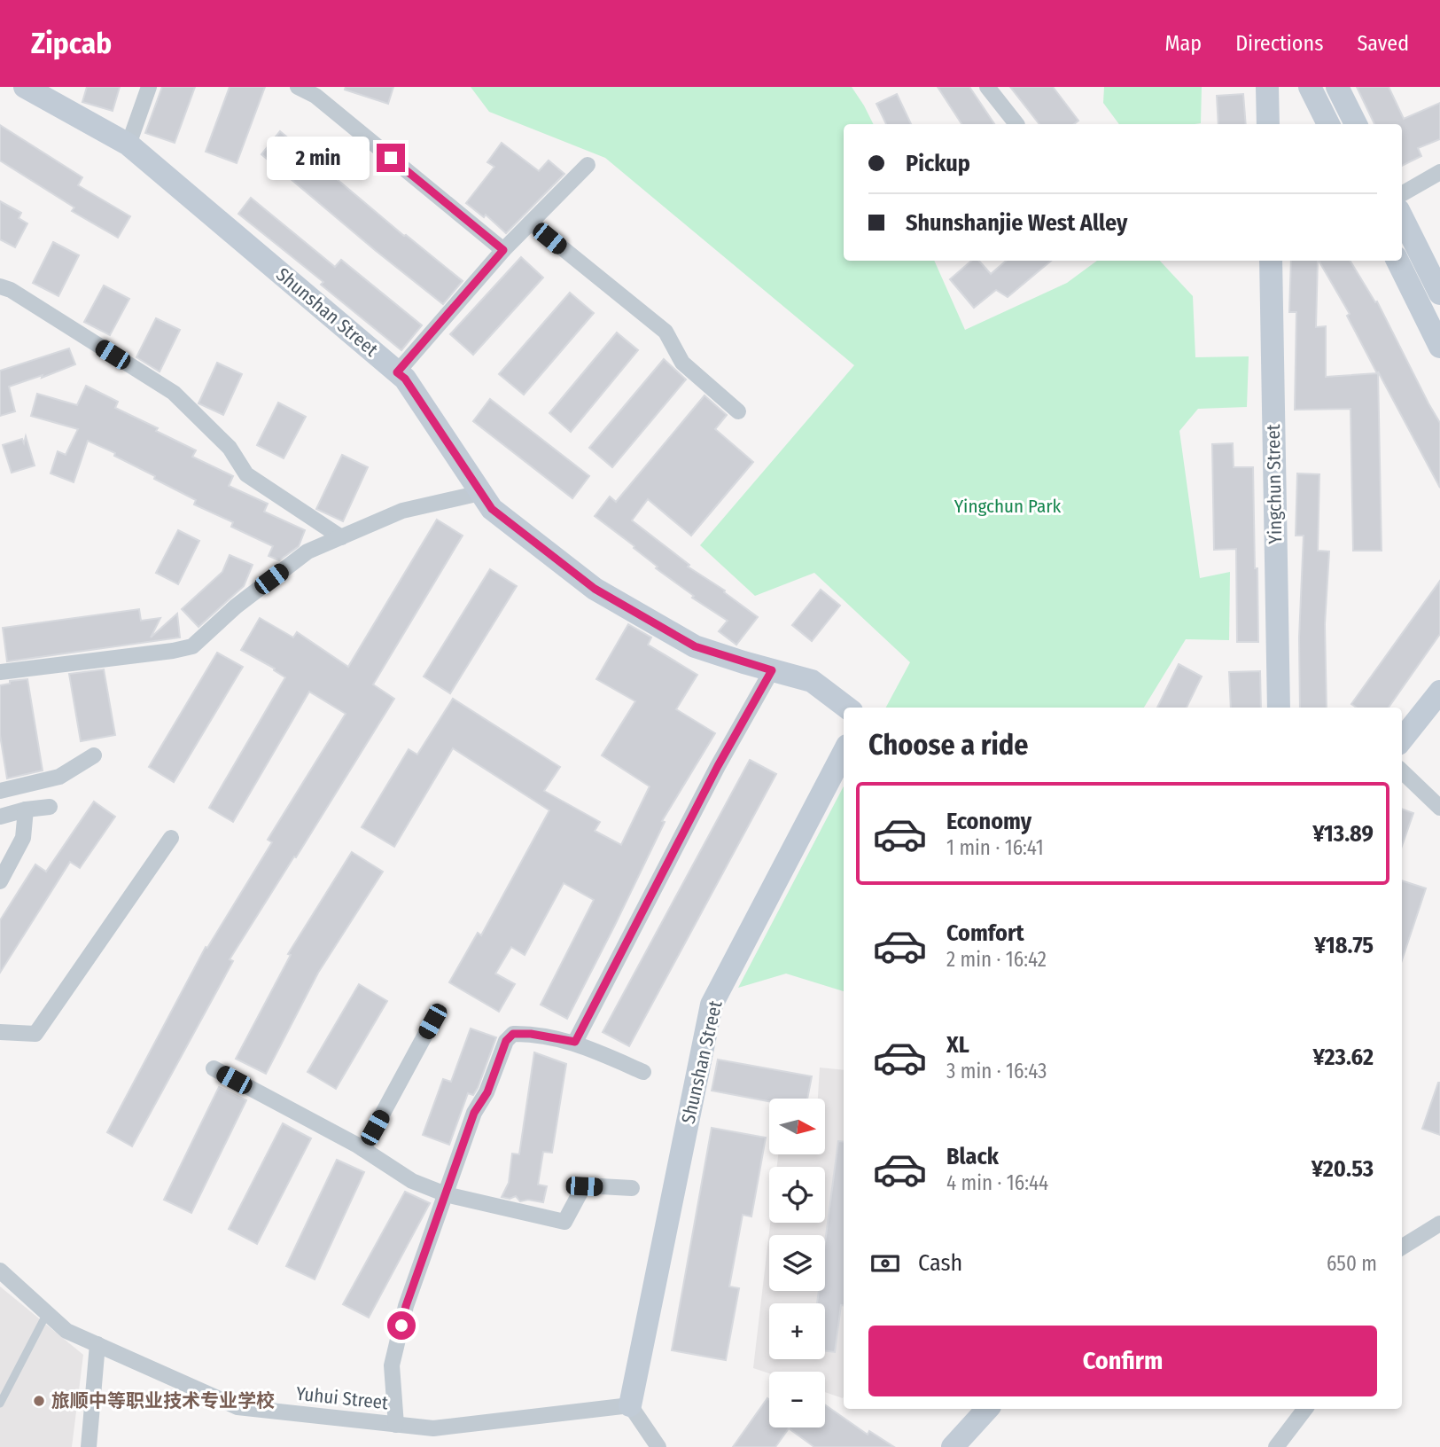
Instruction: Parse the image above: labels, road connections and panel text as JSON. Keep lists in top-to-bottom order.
{
  "streets": {
    "street": ["Shunshan Street", "Yingchun Street", "Yuhui Street"]
  },
  "crossings": [
    ["Shunshan Street", "Yuhui Street"]
  ],
  "parks": ["Yingchun Park"],
  "places": ["旅顺中等职业技术专业学校"],
  "north": "right",
  "page": {
    "header": "Zipcab",
    "nav": ["Map", "Directions", "Saved"],
    "banner": ["Pickup", "Shunshanjie West Alley"],
    "bubble": "2 min",
    "heading": "Choose a ride",
    "list": [
      {
        "name": "Economy",
        "note": "1 min · 16:41",
        "value": "¥13.89"
      },
      {
        "name": "Comfort",
        "note": "2 min · 16:42",
        "value": "¥18.75"
      },
      {
        "name": "XL",
        "note": "3 min · 16:43",
        "value": "¥23.62"
      },
      {
        "name": "Black",
        "note": "4 min · 16:44",
        "value": "¥20.53"
      }
    ],
    "map_buttons": ["+", "−"],
    "pay": ["Cash", "650 m"],
    "buttons": "Confirm"
  }
}
